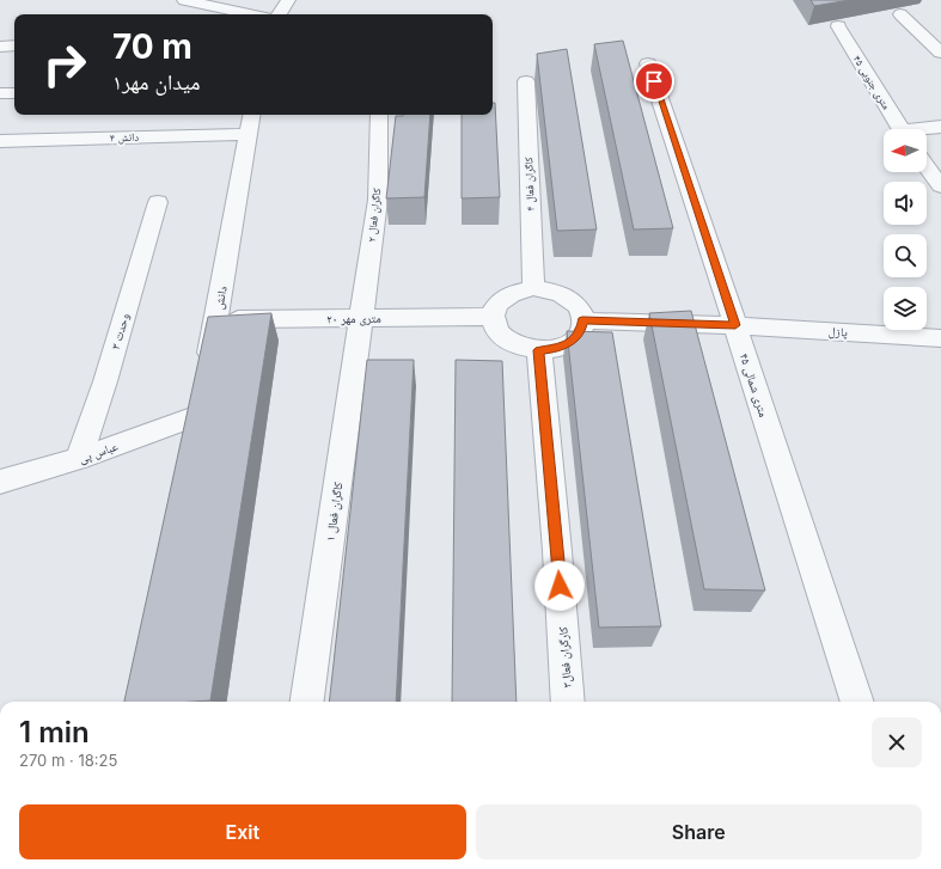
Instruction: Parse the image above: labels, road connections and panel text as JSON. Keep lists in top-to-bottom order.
{
  "streets": {
    "street": [
      "۴۵ متری جنوبی",
      "دانش ۴",
      "کاگران فعال ۴",
      "کاگران فعال ۲",
      "دانش",
      "۲۰ متری مهر",
      "وحدت ۳",
      "پازل",
      "۴۵ متری شمالی",
      "عباس پی",
      "کاگران فعال ۱",
      "کارگران فعال۳"
    ]
  },
  "crossings": [
    ["دانش ۴", "دانش"],
    ["کاگران فعال ۴", "۲۰ متری مهر"],
    ["کاگران فعال ۴", "کارگران فعال۳"],
    ["کاگران فعال ۲", "۲۰ متری مهر"],
    ["کاگران فعال ۲", "کاگران فعال ۱"],
    ["دانش", "۲۰ متری مهر"],
    ["۲۰ متری مهر", "کاگران فعال ۱"],
    ["۲۰ متری مهر", "کارگران فعال۳"],
    ["وحدت ۳", "عباس پی"],
    ["پازل", "۴۵ متری شمالی"]
  ],
  "north": "left",
  "page": {
    "turn": ["70 m", "میدان مهر۱"],
    "heading": ["1 min", "270 m · 18:25"],
    "buttons": ["Exit", "Share"]
  }
}
